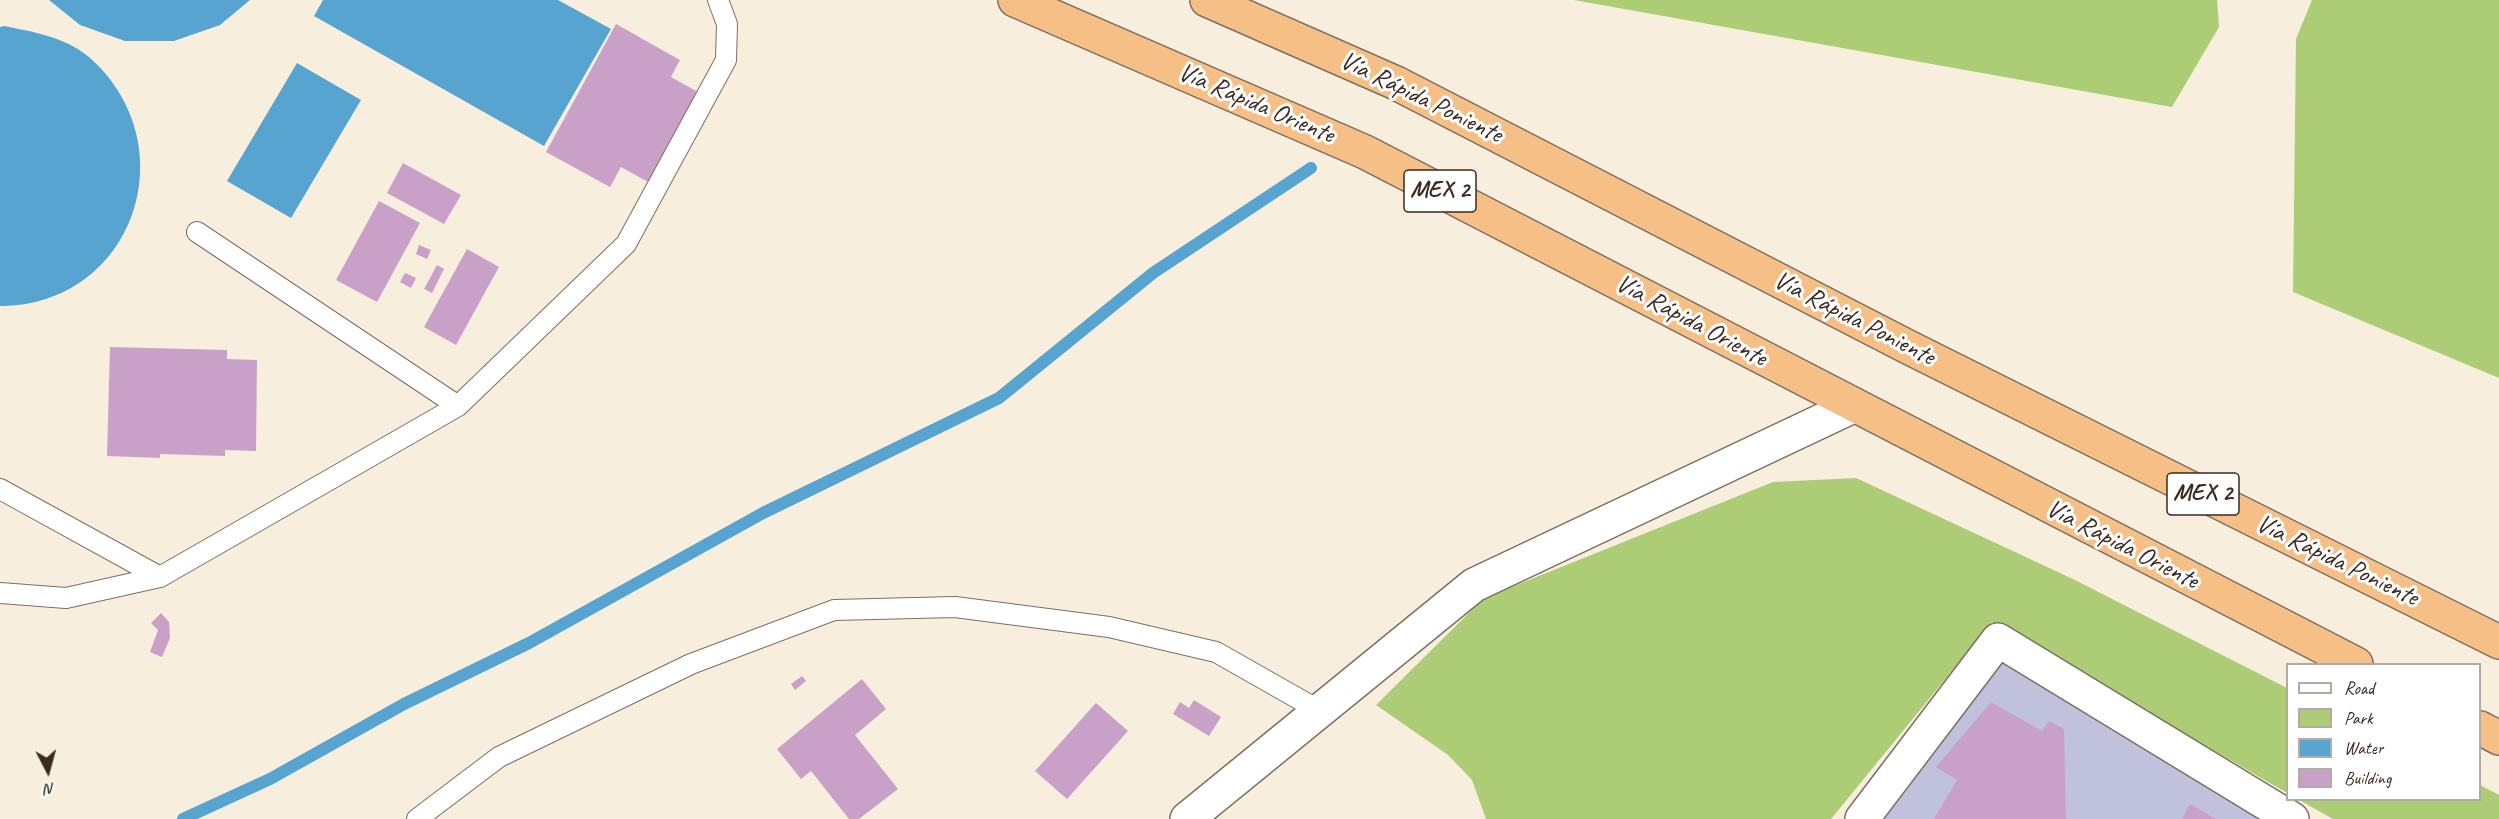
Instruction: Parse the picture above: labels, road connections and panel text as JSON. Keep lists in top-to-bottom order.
{
  "streets": {
    "highway": ["Vía Rápida Poniente", "Vía Rápida Oriente", "MEX 2"]
  },
  "legend": [
    "Road",
    "Park",
    "Water",
    "Building"
  ],
  "north": "bottom"
}
